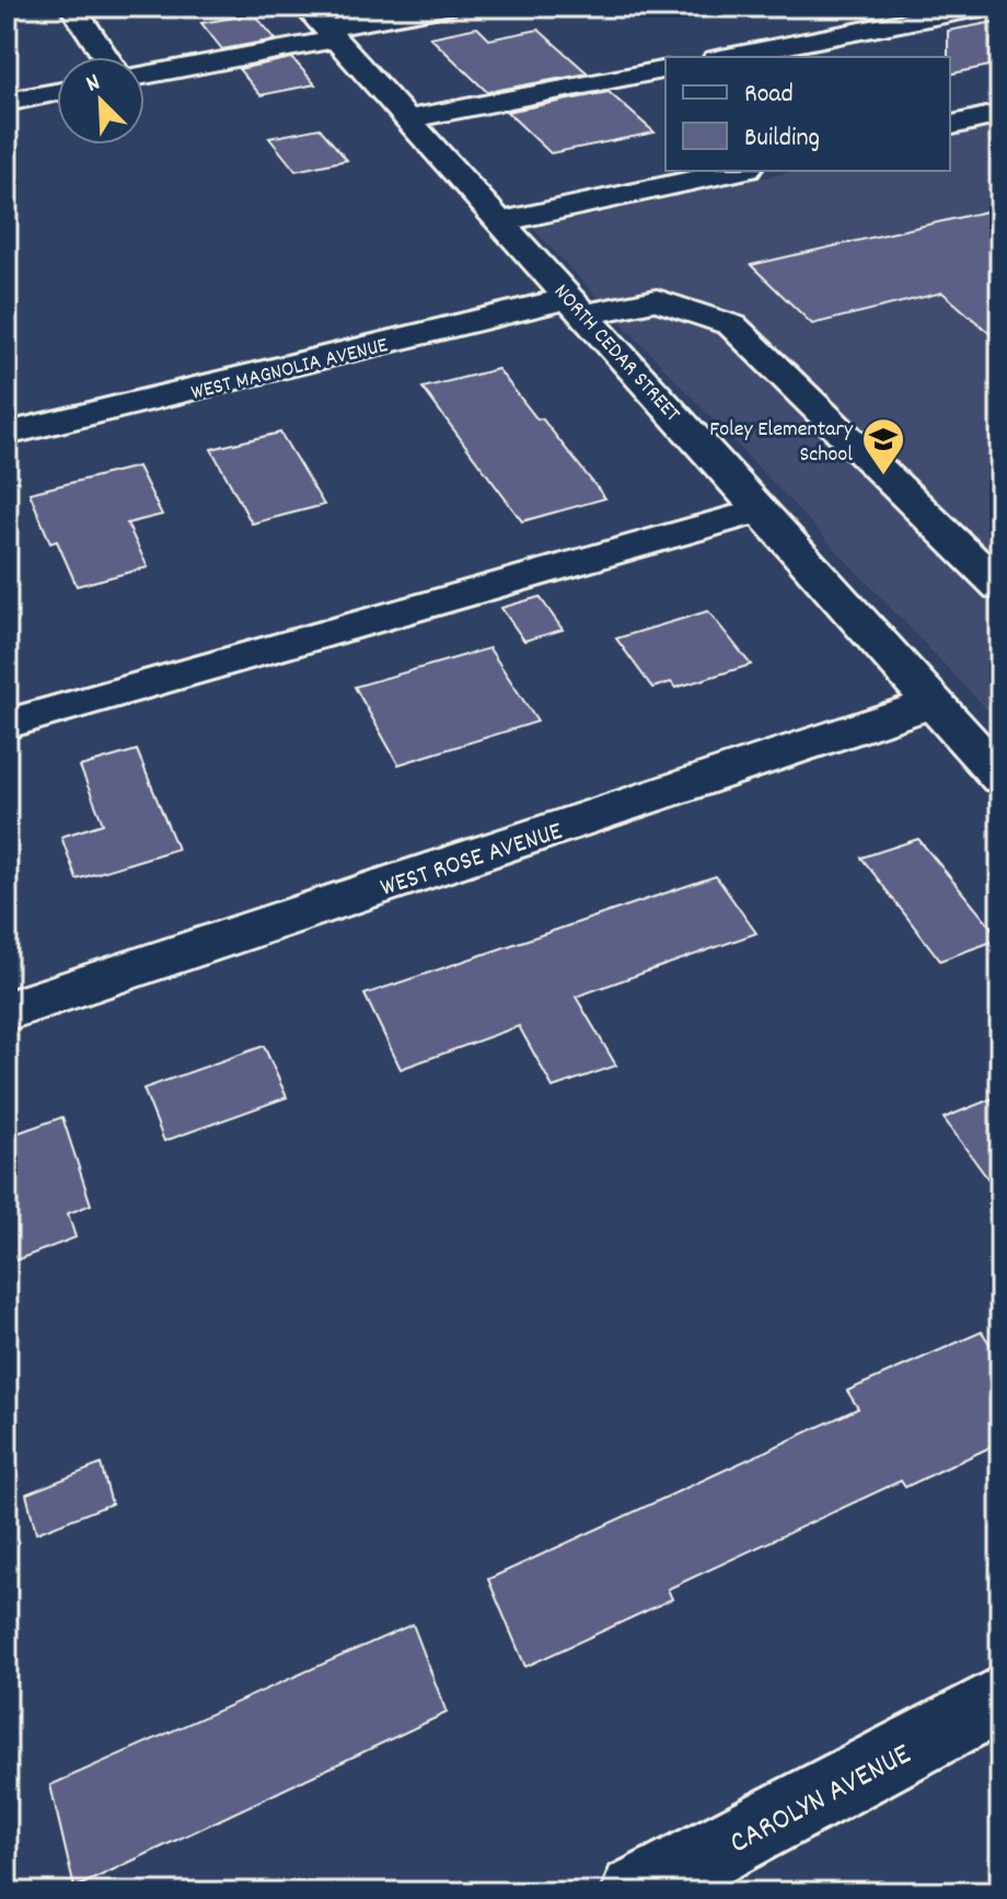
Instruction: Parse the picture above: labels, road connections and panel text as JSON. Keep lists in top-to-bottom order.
{
  "streets": {
    "street": [
      "NORTH CEDAR STREET",
      "WEST MAGNOLIA AVENUE",
      "WEST ROSE AVENUE",
      "CAROLYN AVENUE"
    ]
  },
  "crossings": [
    ["NORTH CEDAR STREET", "WEST MAGNOLIA AVENUE"],
    ["NORTH CEDAR STREET", "WEST ROSE AVENUE"]
  ],
  "places": {
    "school or university": ["Foley Elementary School"]
  },
  "legend": ["Road", "Building"],
  "north": "top left"
}
